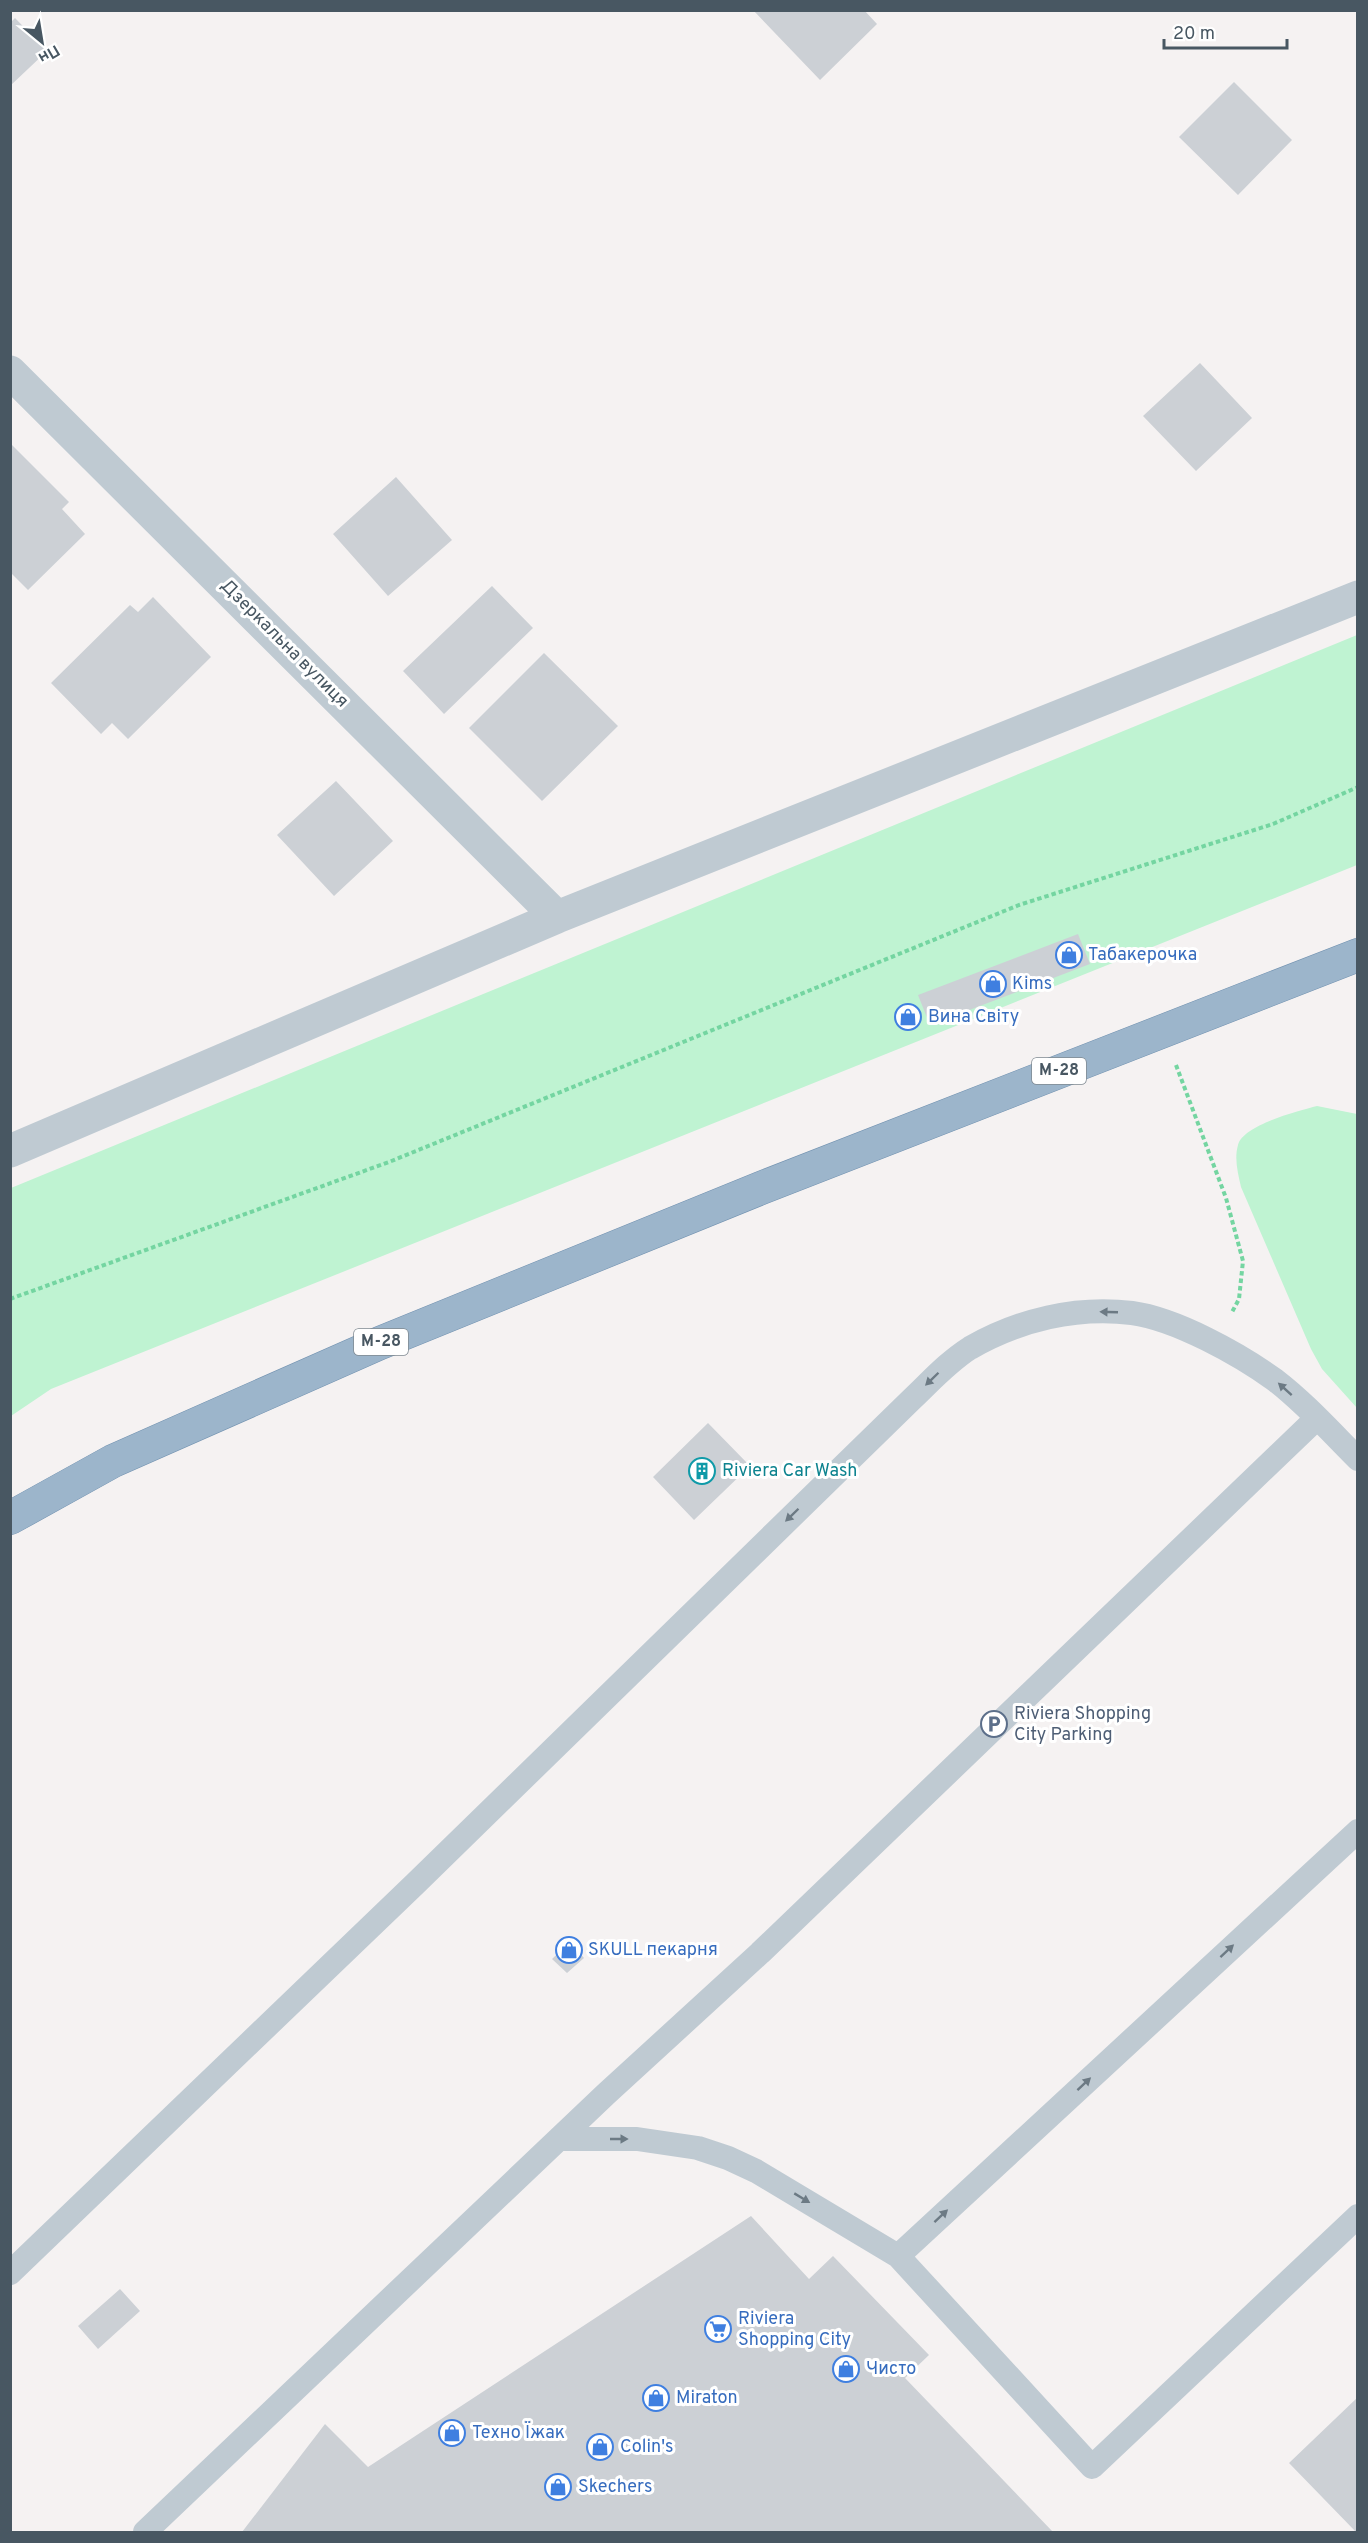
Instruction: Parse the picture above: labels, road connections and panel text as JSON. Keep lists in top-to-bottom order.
{
  "streets": {
    "highway": ["М-28"],
    "street": ["Дзеркальна вулиця"]
  },
  "places": {
    "shop": [
      "Табакерочка",
      "Kims",
      "Вина Світу",
      "SKULL пекарня",
      "Чисто",
      "Miraton",
      "Техно Їжак",
      "Colin's",
      "Skechers"
    ],
    "building": ["Riviera Car Wash"],
    "parking": ["Riviera Shopping City Parking"],
    "supermarket": ["Riviera Shopping City"]
  },
  "scale_bar": "20 m",
  "north": "bottom right"
}
